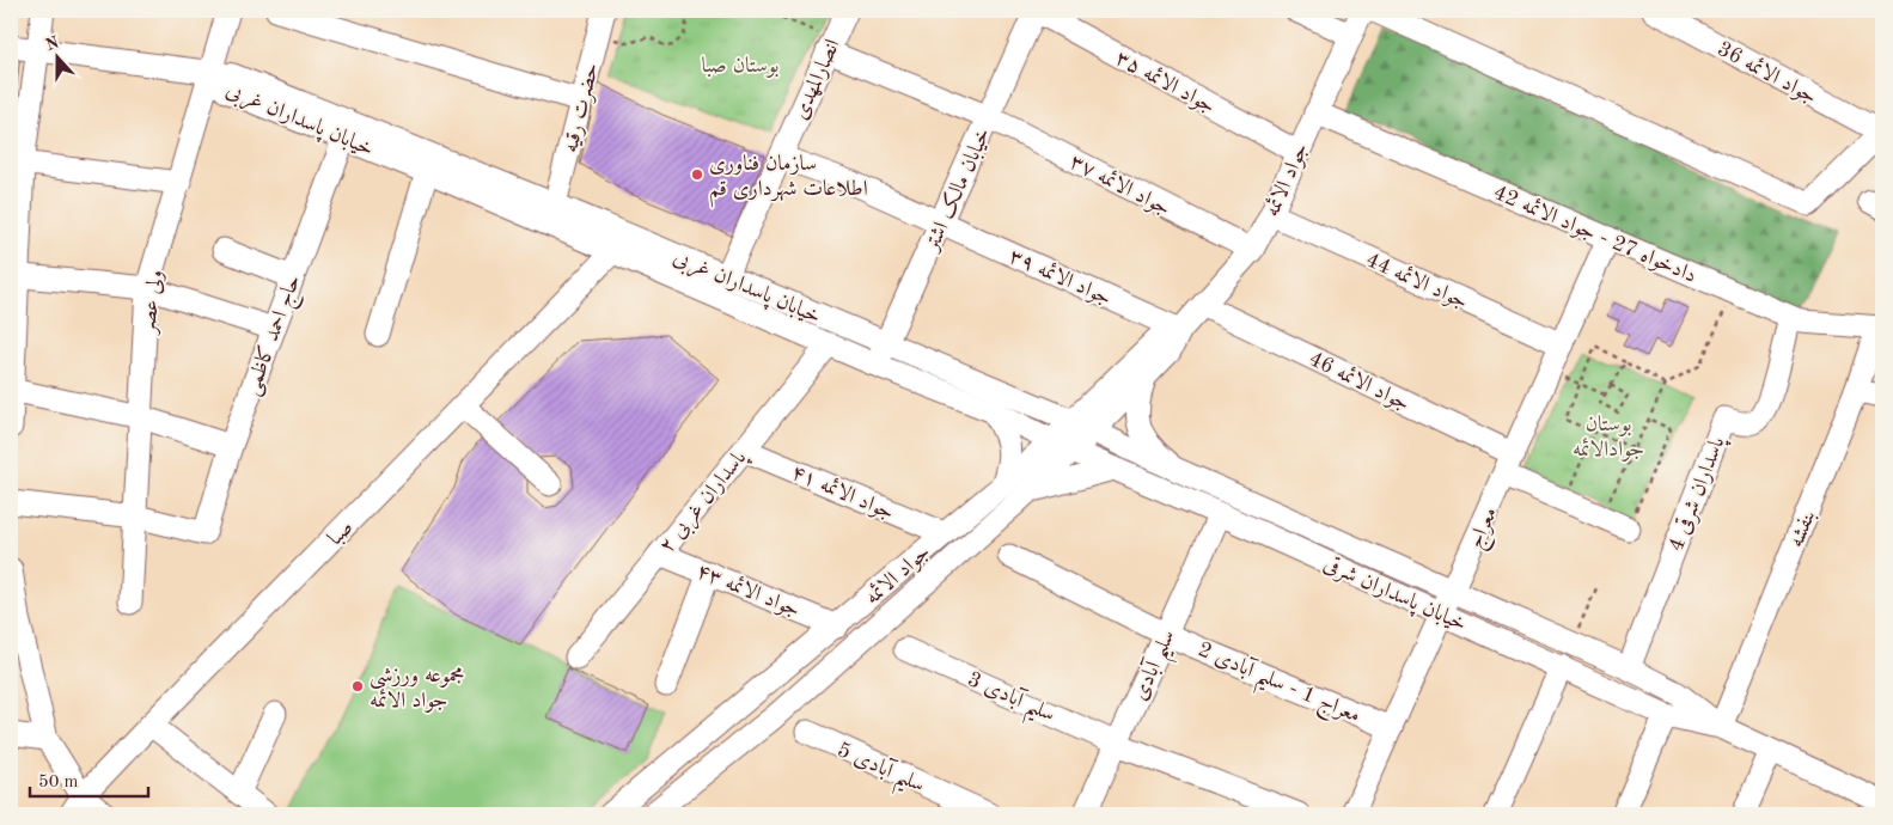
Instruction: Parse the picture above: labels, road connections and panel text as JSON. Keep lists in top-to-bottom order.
{
  "streets": {
    "street": [
      "جواد الائمه 36",
      "انصارالمهدی",
      "جواد الائمه ۳۵",
      "حضرت رقیه",
      "خیابان پاسداران غربی",
      "جواد الائمه",
      "جواد الائمه ۳۷",
      "خیابان مالک اشتر",
      "دادخواه 27 - جواد الائمه 42",
      "جواد الائمه ۳۹",
      "جواد الائمه 44",
      "ولی عصر",
      "حاج احمد کاظمی",
      "جواد الائمه 46",
      "جواد الائمه ۴۱",
      "پاسداران شرقی 4",
      "پاسداران غربی ۲",
      "معراج",
      "بنفشه",
      "صبا",
      "جواد الائمه ۴۳",
      "خیابان پاسداران شرقی",
      "سلیم آبادی",
      "معراج 1 - سلیم آبادی 2",
      "سلیم آبادی 3",
      "سلیم آبادی 5"
    ]
  },
  "crossings": [
    ["انصارالمهدی", "خیابان پاسداران غربی"],
    ["انصارالمهدی", "جواد الائمه ۳۷"],
    ["انصارالمهدی", "جواد الائمه ۳۹"],
    ["جواد الائمه ۳۵", "جواد الائمه"],
    ["جواد الائمه ۳۵", "خیابان مالک اشتر"],
    ["حضرت رقیه", "خیابان پاسداران غربی"],
    ["خیابان پاسداران غربی", "جواد الائمه"],
    ["خیابان پاسداران غربی", "خیابان مالک اشتر"],
    ["خیابان پاسداران غربی", "ولی عصر"],
    ["خیابان پاسداران غربی", "حاج احمد کاظمی"],
    ["خیابان پاسداران غربی", "پاسداران غربی ۲"],
    ["خیابان پاسداران غربی", "صبا"],
    ["خیابان پاسداران غربی", "خیابان پاسداران شرقی"],
    ["جواد الائمه", "جواد الائمه ۳۷"],
    ["جواد الائمه", "دادخواه 27 - جواد الائمه 42"],
    ["جواد الائمه", "جواد الائمه ۳۹"],
    ["جواد الائمه", "جواد الائمه 44"],
    ["جواد الائمه", "جواد الائمه 46"],
    ["جواد الائمه", "جواد الائمه ۴۱"],
    ["جواد الائمه", "جواد الائمه ۴۳"],
    ["جواد الائمه", "خیابان پاسداران شرقی"],
    ["جواد الائمه ۳۷", "خیابان مالک اشتر"],
    ["خیابان مالک اشتر", "جواد الائمه ۳۹"],
    ["دادخواه 27 - جواد الائمه 42", "پاسداران شرقی 4"],
    ["دادخواه 27 - جواد الائمه 42", "معراج"],
    ["دادخواه 27 - جواد الائمه 42", "بنفشه"],
    ["جواد الائمه 44", "معراج"],
    ["ولی عصر", "حاج احمد کاظمی"],
    ["جواد الائمه 46", "معراج"],
    ["جواد الائمه ۴۱", "پاسداران غربی ۲"],
    ["پاسداران شرقی 4", "خیابان پاسداران شرقی"],
    ["پاسداران غربی ۲", "جواد الائمه ۴۳"],
    ["معراج", "خیابان پاسداران شرقی"],
    ["معراج", "معراج 1 - سلیم آبادی 2"],
    ["بنفشه", "خیابان پاسداران شرقی"],
    ["خیابان پاسداران شرقی", "سلیم آبادی"],
    ["سلیم آبادی", "معراج 1 - سلیم آبادی 2"],
    ["سلیم آبادی", "سلیم آبادی 3"]
  ],
  "parks": ["بوستان صبا", "بوستان جوادالائمه"],
  "places": ["سازمان فناوری اطلاعات شهرداری قم", "مجموعه ورزشی جواد الائمه"],
  "scale_bar": "50 m",
  "north": "top"
}
